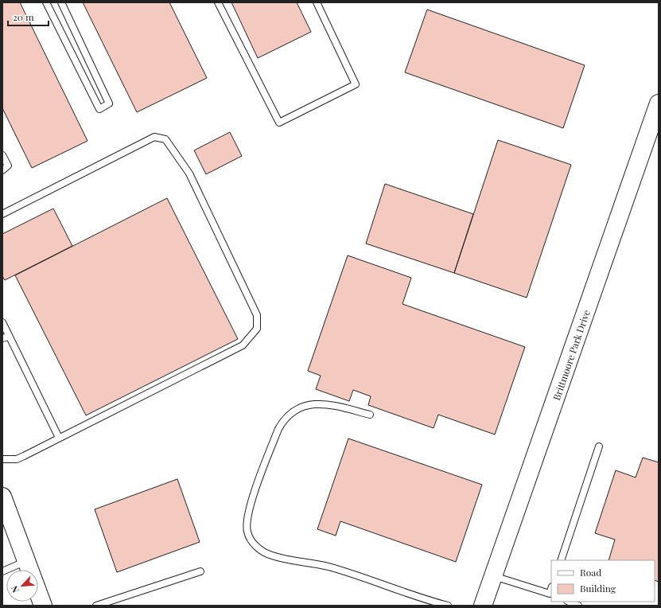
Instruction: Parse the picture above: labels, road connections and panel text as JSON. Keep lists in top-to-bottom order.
{
  "streets": {
    "street": ["Brittmoore Park Drive"]
  },
  "legend": ["Road", "Building"],
  "scale_bar": "20 m",
  "north": "bottom left"
}
